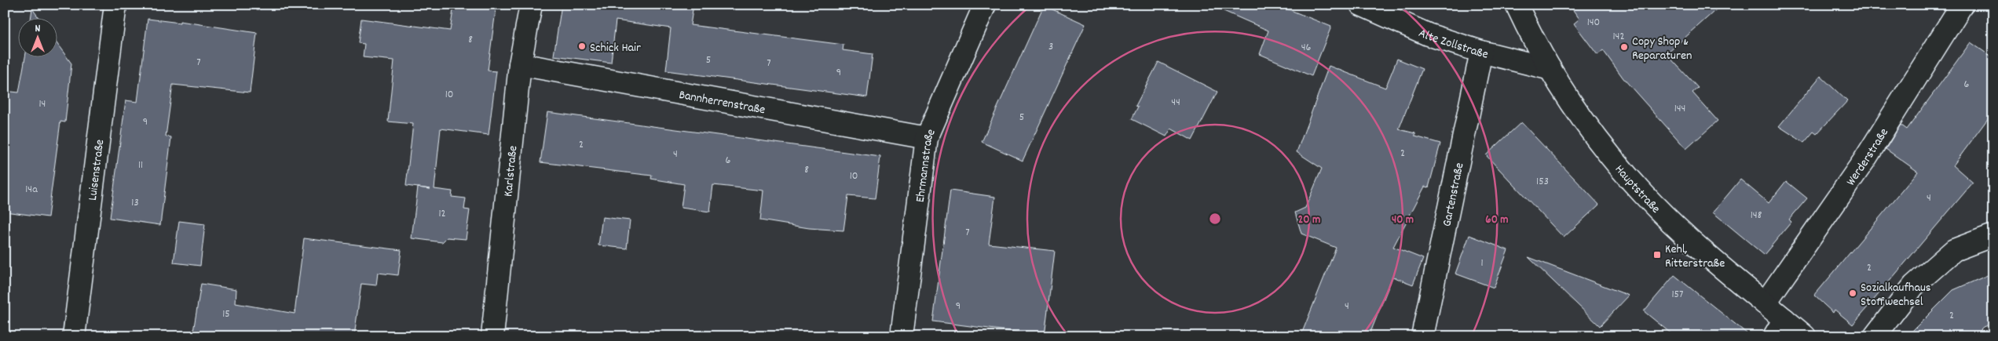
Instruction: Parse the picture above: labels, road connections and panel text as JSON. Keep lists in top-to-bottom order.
{
  "streets": {
    "street": [
      "Alte Zollstraße",
      "Bannherrenstraße",
      "Werderstraße",
      "Ehrmannstraße",
      "Karlstraße",
      "Luisenstraße",
      "Hauptstraße",
      "Gartenstraße"
    ]
  },
  "crossings": [
    ["Alte Zollstraße", "Hauptstraße"],
    ["Alte Zollstraße", "Gartenstraße"],
    ["Bannherrenstraße", "Ehrmannstraße"],
    ["Bannherrenstraße", "Karlstraße"],
    ["Werderstraße", "Hauptstraße"]
  ],
  "places": {
    "other": ["Schick Hair", "Copy Shop & Reparaturen", "Sozialkaufhaus Stoffwechsel"],
    "transit": ["Kehl, Ritterstraße"]
  },
  "house_numbers": [
    "140",
    "142",
    "8",
    "3",
    "46",
    "5",
    "7",
    "7",
    "9",
    "6",
    "10",
    "44",
    "14",
    "144",
    "5",
    "9",
    "2",
    "2",
    "4",
    "6",
    "11",
    "8",
    "10",
    "153",
    "14a",
    "4",
    "13",
    "12",
    "148",
    "7",
    "1",
    "2",
    "157",
    "9",
    "4",
    "15",
    "2"
  ],
  "north": "top",
  "rings": ["20 m", "40 m", "60 m"]
}
